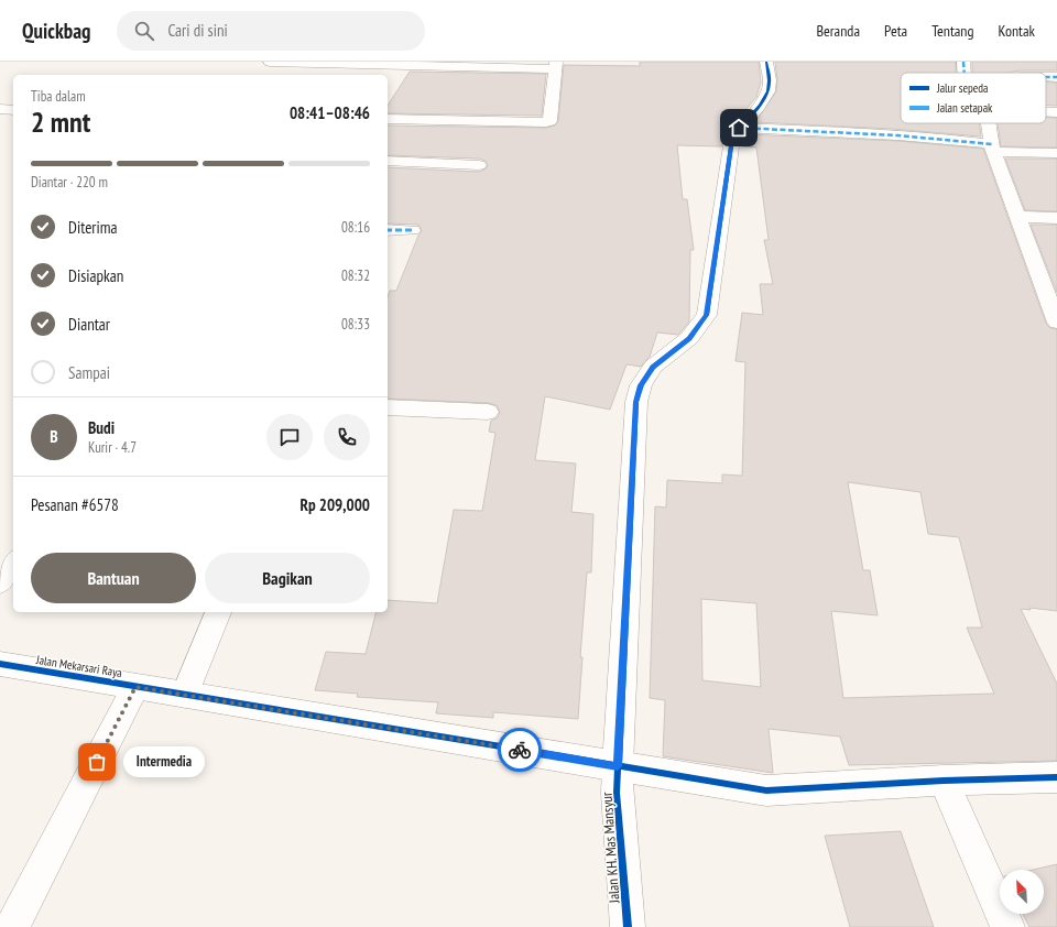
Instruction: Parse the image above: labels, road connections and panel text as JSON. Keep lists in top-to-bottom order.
{
  "streets": {
    "street": ["Jalan Mekarsari Raya", "Jalan KH. Mas Mansyur"]
  },
  "crossings": [
    ["Jalan Mekarsari Raya", "Jalan KH. Mas Mansyur"]
  ],
  "places": ["Intermedia"],
  "legend": ["Jalur sepeda", "Jalan setapak"],
  "north": "top left",
  "page": {
    "header": "Quickbag",
    "search": "Cari di sini",
    "nav": [
      "Beranda",
      "Peta",
      "Tentang",
      "Kontak"
    ],
    "heading": ["2 mnt", "Tiba dalam", "08:41–08:46"],
    "panel": [
      "Budi",
      "Kurir · 4.7",
      "Pesanan #6578",
      "Rp 209,000"
    ],
    "bar": "Diantar · 220 m",
    "list": [
      ["Diterima", "08:16"],
      ["Disiapkan", "08:32"],
      ["Diantar", "08:33"],
      "Sampai"
    ],
    "round": "B",
    "buttons": ["Bantuan", "Bagikan"],
    "bubble": "Intermedia"
  }
}
